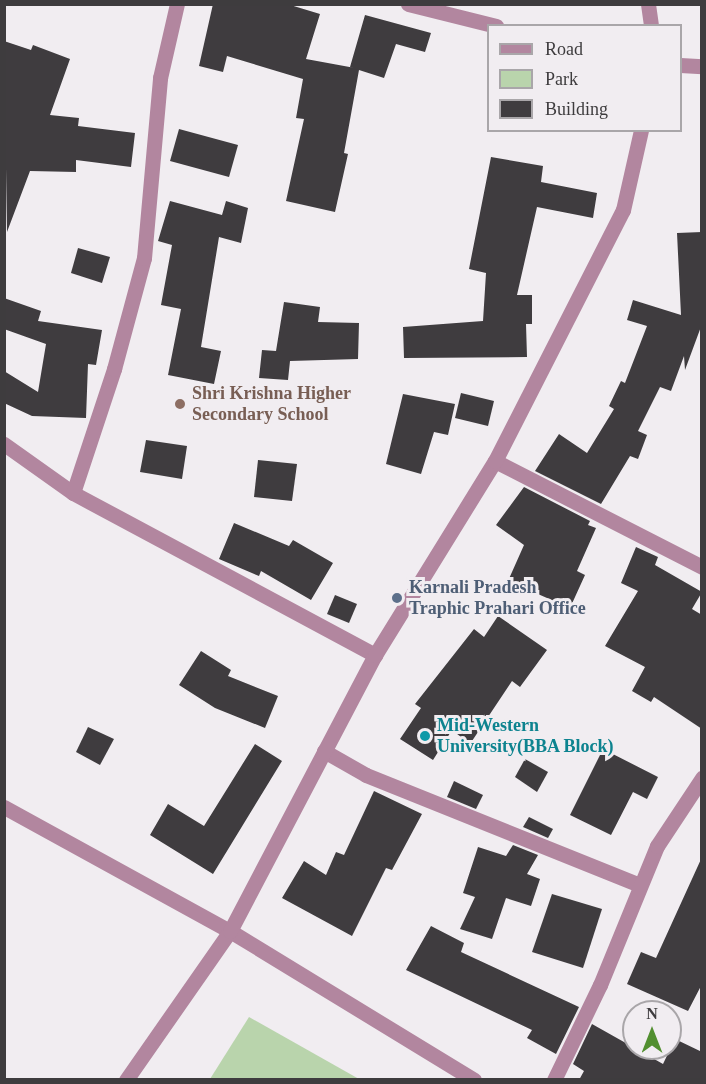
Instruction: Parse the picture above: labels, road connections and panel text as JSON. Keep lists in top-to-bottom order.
{
  "places": ["Shri Krishna Higher Secondary School", "Karnali Pradesh Traphic Prahari Office", "Mid-Western University(BBA Block)"],
  "legend": ["Road", "Park", "Building"],
  "north": "top"
}
